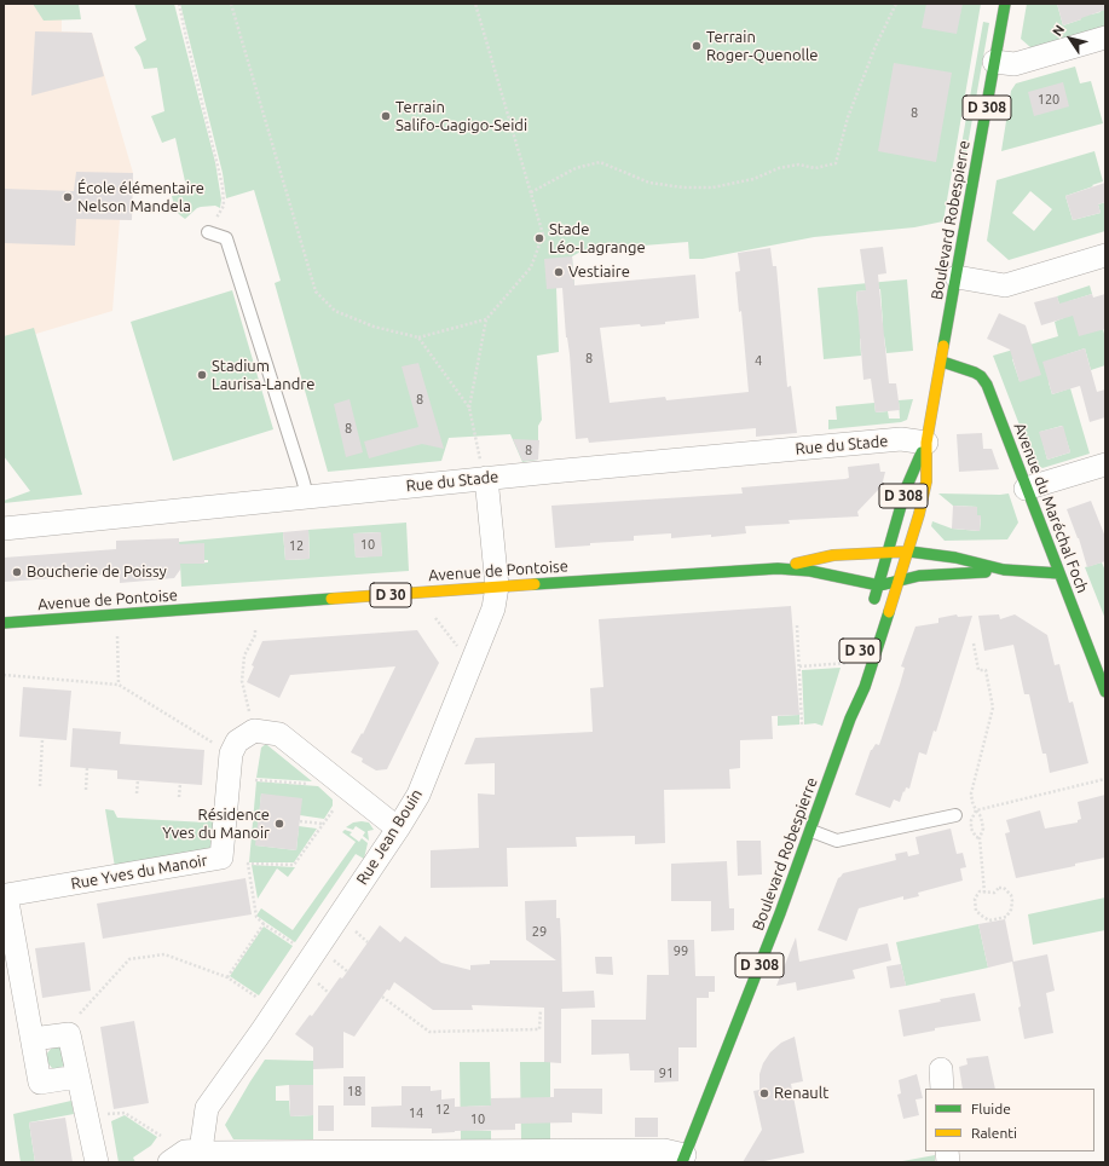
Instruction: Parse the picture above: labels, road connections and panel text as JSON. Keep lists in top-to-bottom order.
{
  "streets": {
    "main road": [
      "D 308",
      "Boulevard Robespierre",
      "Avenue du Maréchal Foch",
      "Avenue de Pontoise",
      "D 30"
    ],
    "street": ["Rue du Stade", "Rue Jean Bouin", "Rue Yves du Manoir"]
  },
  "crossings": [
    ["Boulevard Robespierre", "Rue du Stade"],
    ["Boulevard Robespierre", "Avenue du Maréchal Foch"],
    ["Boulevard Robespierre", "Avenue de Pontoise"],
    ["Rue du Stade", "Rue Jean Bouin"],
    ["Avenue de Pontoise", "Rue Jean Bouin"]
  ],
  "places": [
    "Terrain Roger-Quenolle",
    "Terrain Salifo-Gagigo-Seidi",
    "École élémentaire Nelson Mandela",
    "Stade Léo-Lagrange",
    "Vestiaire",
    "Stadium Laurisa-Landre",
    "Boucherie de Poissy",
    "Résidence Yves du Manoir",
    "Renault"
  ],
  "house_numbers": [
    "120",
    "8",
    "8",
    "4",
    "8",
    "8",
    "8",
    "10",
    "12",
    "29",
    "99",
    "91",
    "18",
    "12",
    "14",
    "10"
  ],
  "legend": ["Fluide", "Ralenti"],
  "north": "top left"
}
